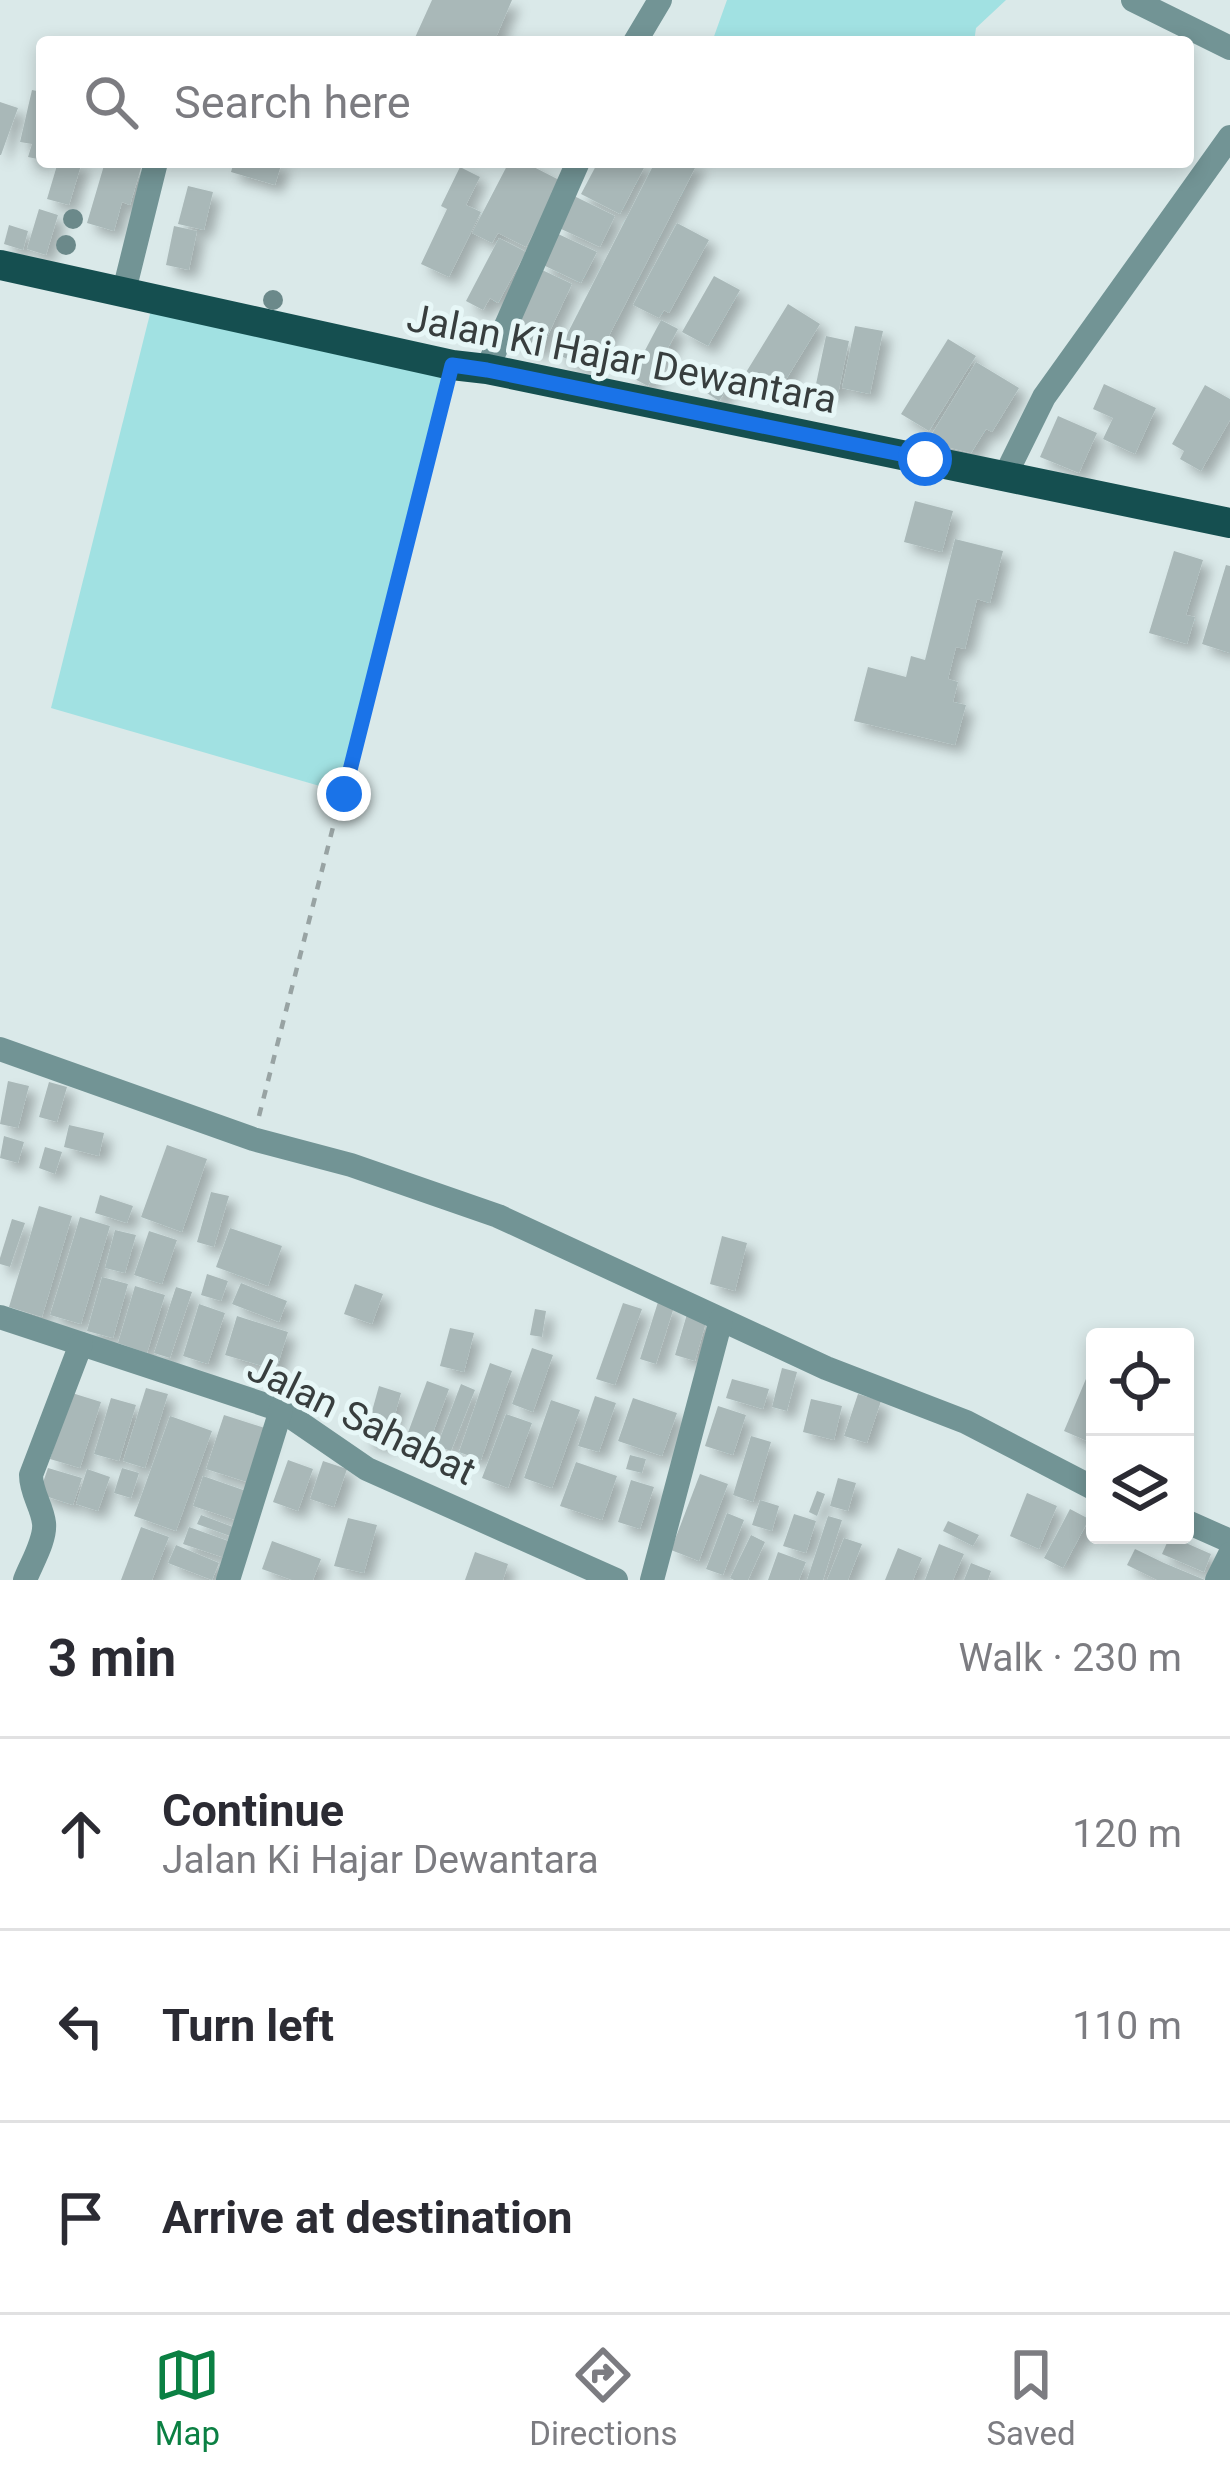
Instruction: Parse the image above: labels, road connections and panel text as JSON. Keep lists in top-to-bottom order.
{
  "streets": {
    "main road": ["Jalan Ki Hajar Dewantara"],
    "street": ["Jalan Sahabat"]
  },
  "page": {
    "search": "Search here",
    "heading": ["3 min", "Walk · 230 m"],
    "list": [
      ["Continue", "Jalan Ki Hajar Dewantara", "120 m"],
      ["Turn left", "110 m"],
      "Arrive at destination"
    ],
    "nav": ["Map", "Directions", "Saved"]
  }
}
